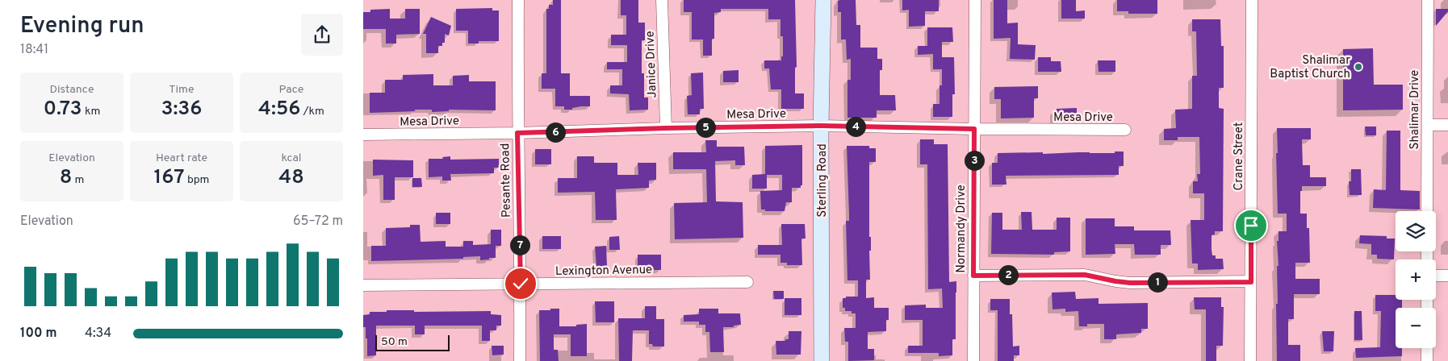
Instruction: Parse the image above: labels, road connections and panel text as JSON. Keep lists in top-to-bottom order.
{
  "streets": {
    "street": [
      "Janice Drive",
      "Shalimar Drive",
      "Mesa Drive",
      "Crane Street",
      "Pesante Road",
      "Sterling Road",
      "Normandy Drive",
      "Lexington Avenue"
    ]
  },
  "crossings": [
    ["Janice Drive", "Mesa Drive"],
    ["Mesa Drive", "Pesante Road"],
    ["Mesa Drive", "Sterling Road"],
    ["Mesa Drive", "Normandy Drive"],
    ["Pesante Road", "Lexington Avenue"]
  ],
  "places": ["Shalimar Baptist Church"],
  "scale_bar": "50 m",
  "page": {
    "heading": ["Evening run", "18:41"],
    "stats": [
      ["Distance", "0.73 km"],
      ["Time", "3:36"],
      ["Pace", "4:56 /km"],
      ["Elevation", "8 m"],
      ["Heart rate", "167 bpm"],
      ["kcal", "48"]
    ],
    "pins": [
      "4",
      "5",
      "6",
      "3",
      "7",
      "2",
      "1"
    ],
    "chart": ["Elevation", "65–72 m"],
    "map_buttons": ["+", "−"],
    "list": [
      {
        "name": "100 m",
        "note": "4:34"
      }
    ],
    "scale": "50 m"
  }
}
